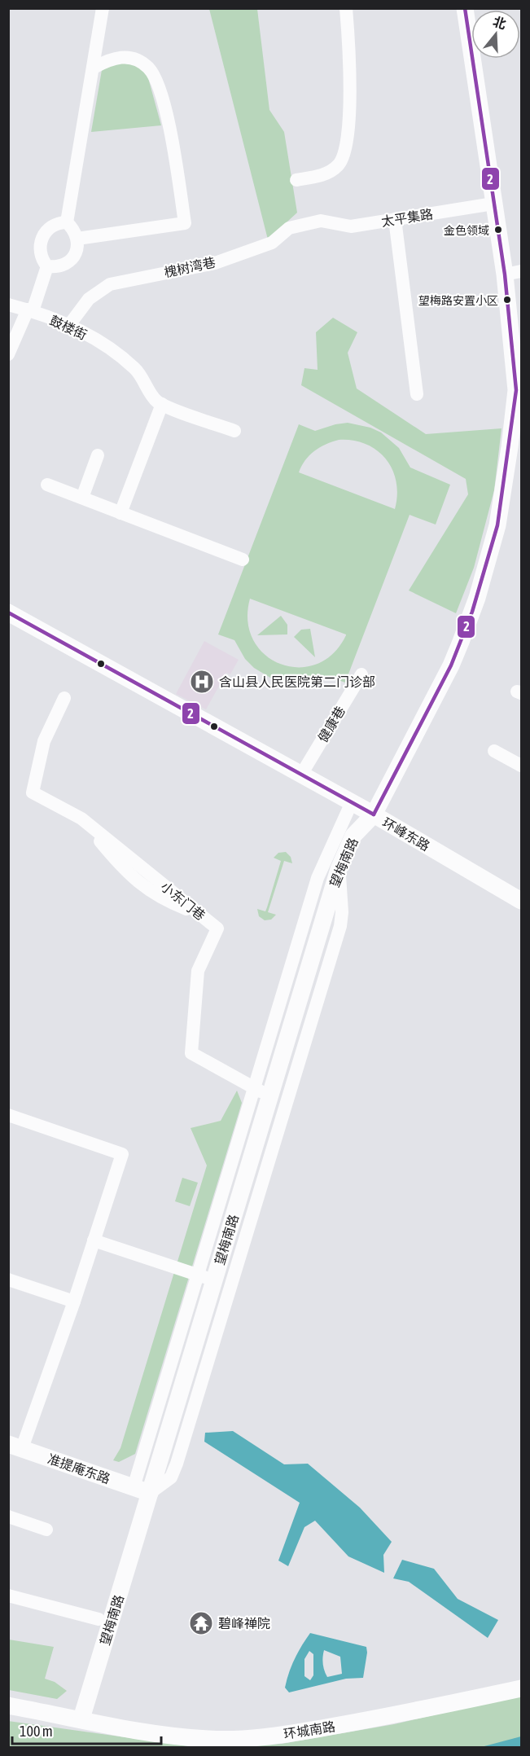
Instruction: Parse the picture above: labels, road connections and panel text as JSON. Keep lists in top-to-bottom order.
{
  "streets": {
    "main road": [
      "环峰东路",
      "望梅南路",
      "准提庵东路",
      "环城南路"
    ],
    "street": [
      "太平集路",
      "槐树湾巷",
      "鼓楼街",
      "健康巷",
      "小东门巷"
    ]
  },
  "crossings": [
    ["太平集路", "槐树湾巷"],
    ["太平集路", "望梅南路"],
    ["槐树湾巷", "鼓楼街"],
    ["健康巷", "环峰东路"],
    ["环峰东路", "望梅南路"],
    ["望梅南路", "准提庵东路"],
    ["望梅南路", "环城南路"]
  ],
  "places": {
    "other": ["金色领域", "望梅路安置小区"],
    "hospital": ["含山县人民医院第二门诊部"],
    "temple": ["碧峰禅院"]
  },
  "lines": ["transit line 2"],
  "scale_bar": "100 m",
  "north": "top"
}
